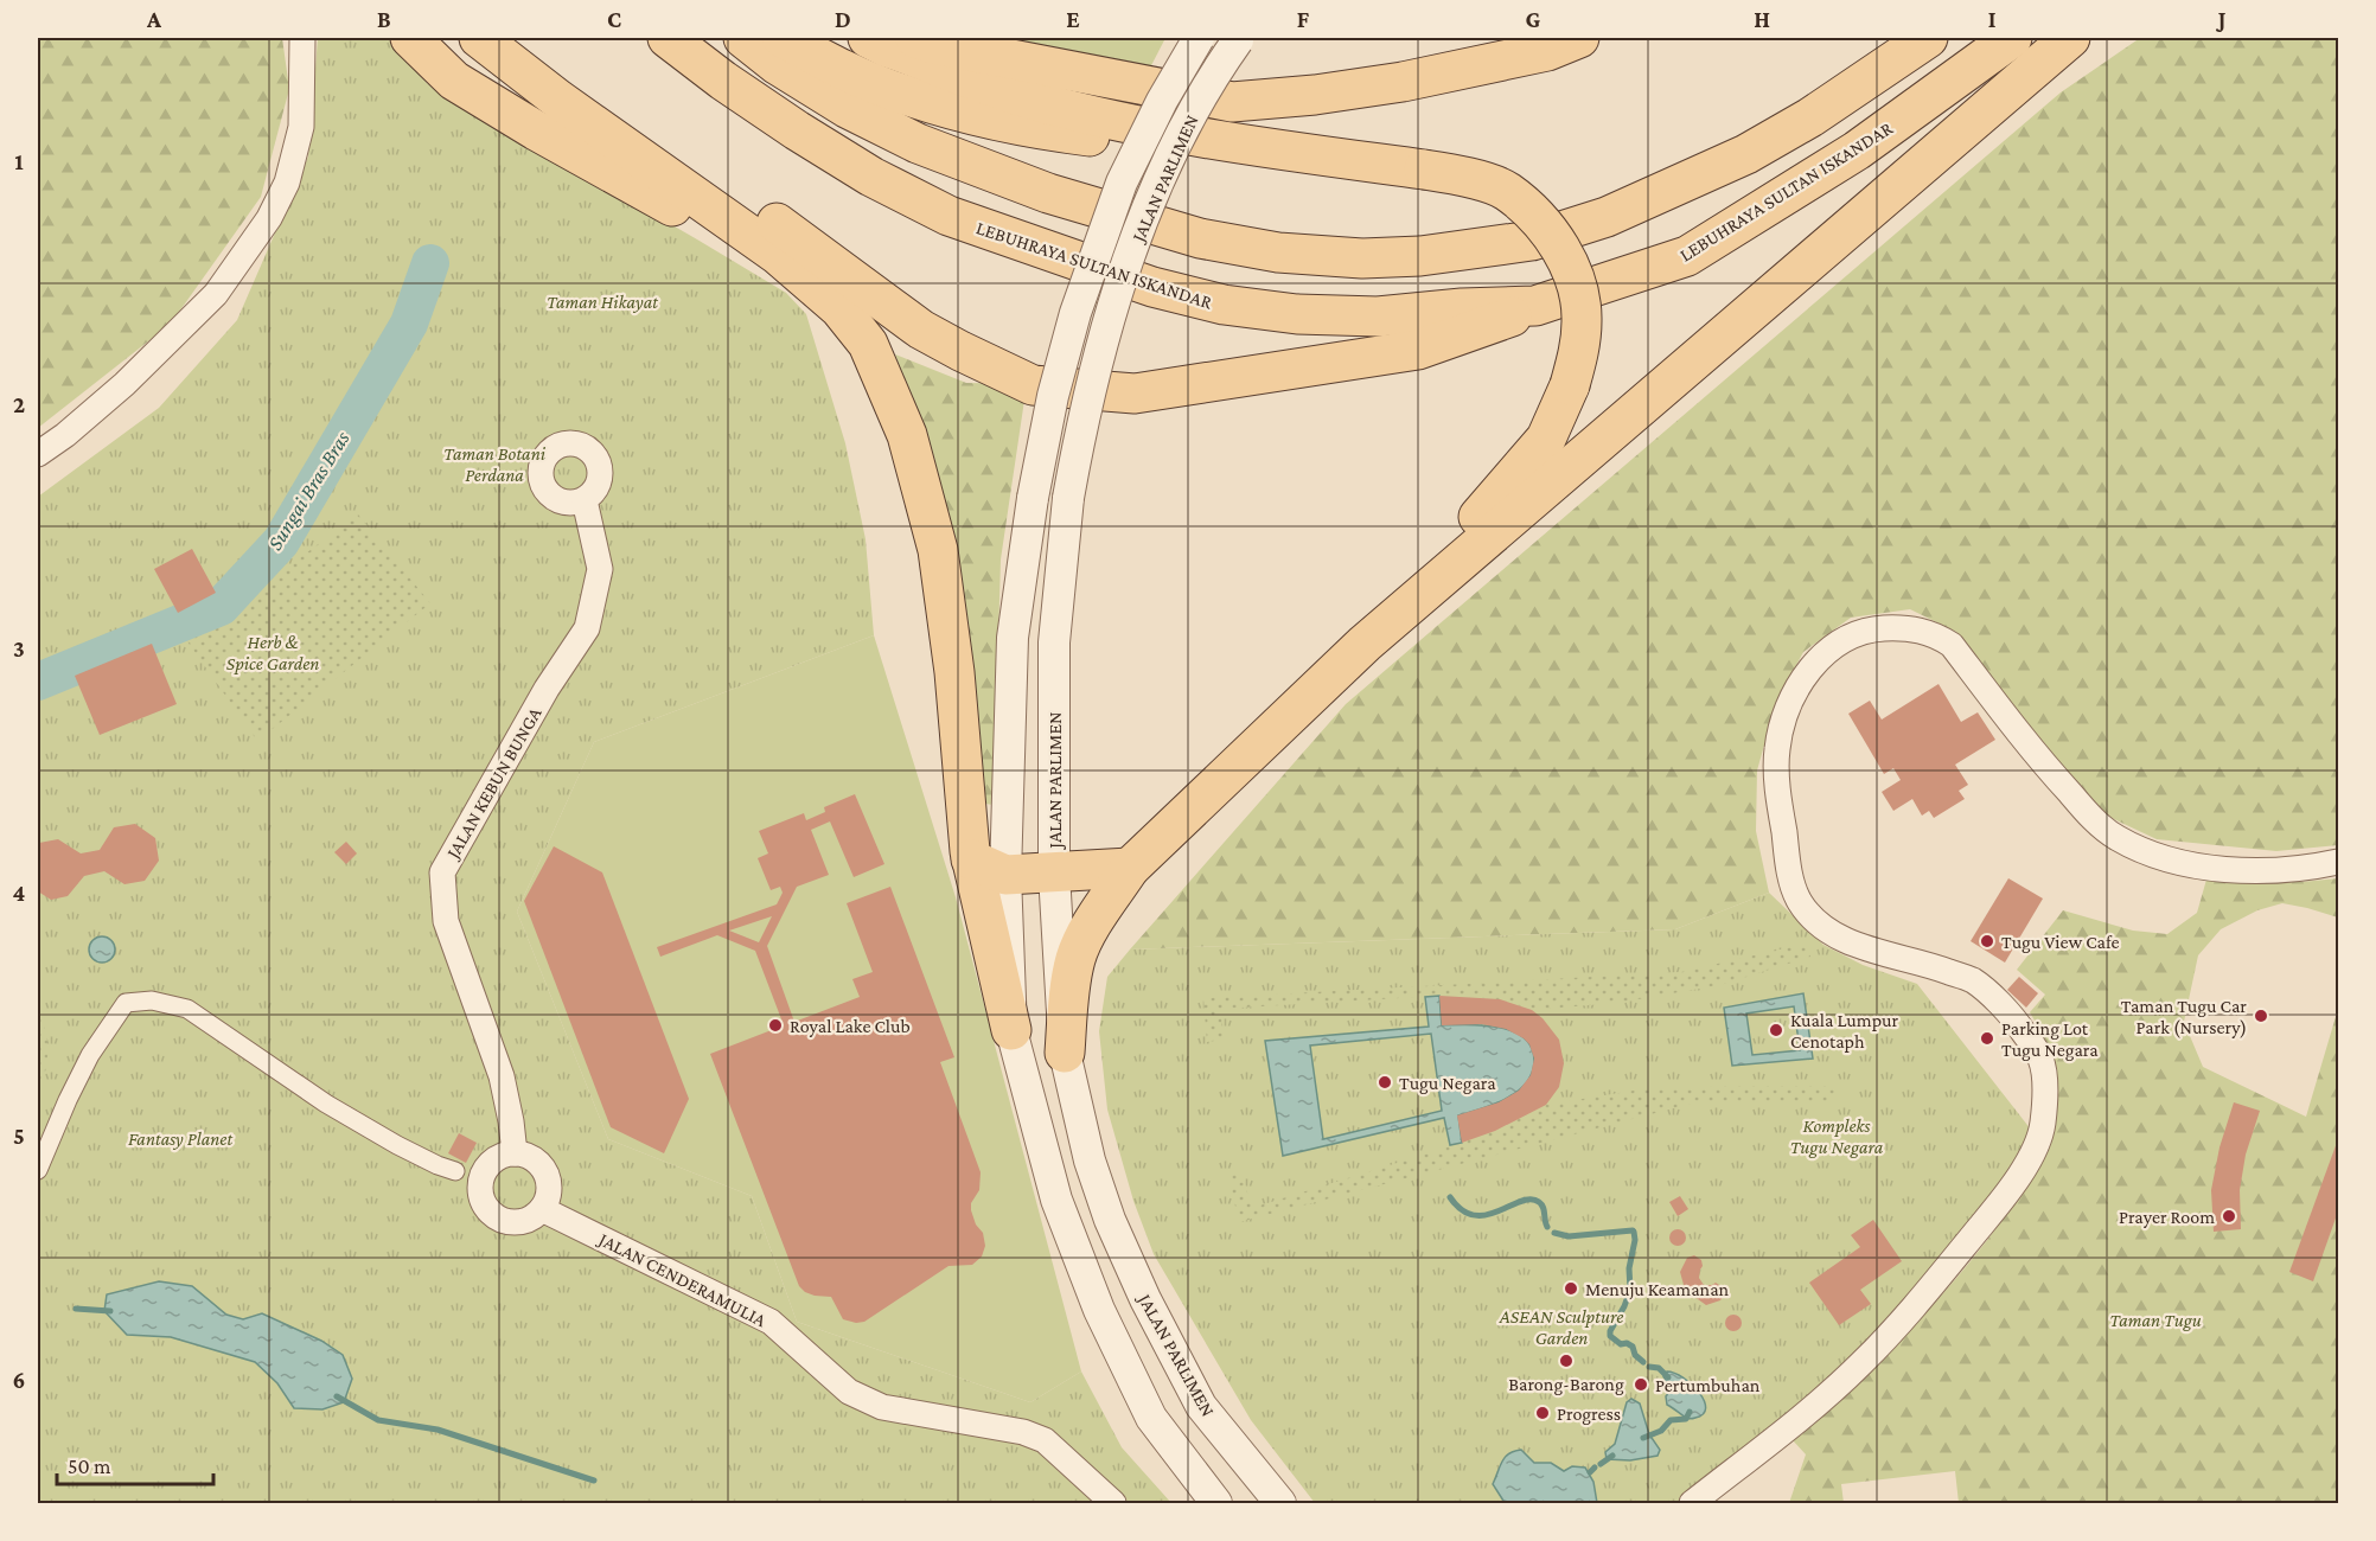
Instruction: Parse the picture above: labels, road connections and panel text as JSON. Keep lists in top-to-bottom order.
{
  "streets": {
    "main road": ["LEBUHRAYA SULTAN ISKANDAR"],
    "street": ["JALAN PARLIMEN", "JALAN KEBUN BUNGA", "JALAN CENDERAMULIA"]
  },
  "crossings": [
    ["JALAN KEBUN BUNGA", "JALAN CENDERAMULIA"]
  ],
  "water": ["Sungai Bras Bras"],
  "parks": [
    "Taman Hikayat",
    "Taman Botani Perdana",
    "Herb & Spice Garden",
    "Kompleks Tugu Negara",
    "Fantasy Planet",
    "ASEAN Sculpture Garden",
    "Taman Tugu"
  ],
  "places": [
    "Tugu View Cafe",
    "Taman Tugu Car Park (Nursery)",
    "Royal Lake Club",
    "Kuala Lumpur Cenotaph",
    "Parking Lot Tugu Negara",
    "Tugu Negara",
    "Prayer Room",
    "Menuju Keamanan",
    "Barong-Barong",
    "Pertumbuhan",
    "Progress"
  ],
  "scale_bar": "50 m",
  "grid": {
    "columns": [
      "A",
      "B",
      "C",
      "D",
      "E",
      "F",
      "G",
      "H",
      "I",
      "J"
    ],
    "rows": [
      "1",
      "2",
      "3",
      "4",
      "5",
      "6"
    ]
  }
}
